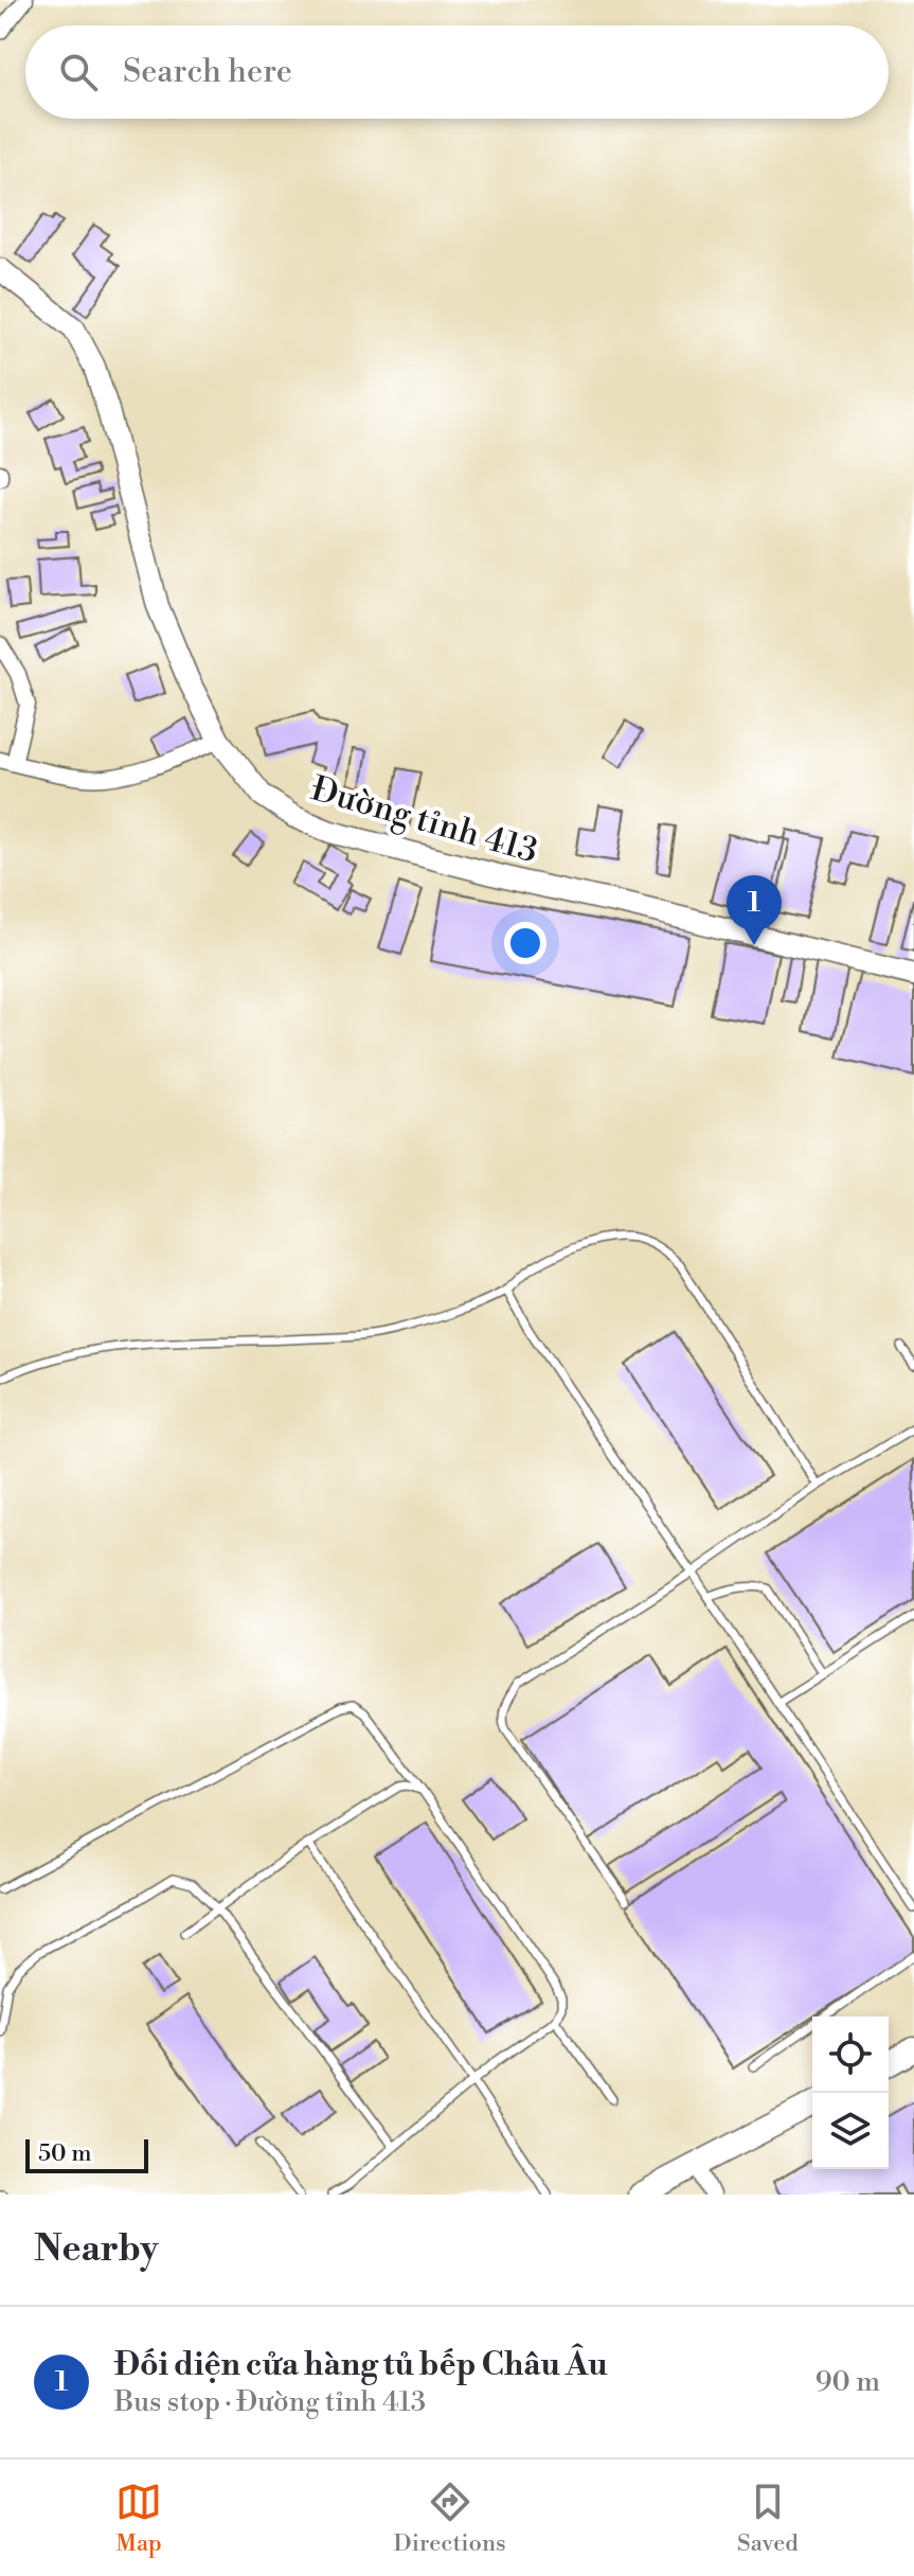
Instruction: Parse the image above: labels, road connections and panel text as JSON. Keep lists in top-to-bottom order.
{
  "streets": {
    "main road": ["Đường tỉnh 413"]
  },
  "scale_bar": "50 m",
  "page": {
    "search": "Search here",
    "pins": "1",
    "scale": "50 m",
    "heading": "Nearby",
    "list": [
      {
        "mark": "1",
        "name": "Đối diện cửa hàng tủ bếp Châu Âu",
        "note": "Bus stop · Đường tỉnh 413",
        "value": "90 m"
      }
    ],
    "nav": ["Map", "Directions", "Saved"]
  }
}
